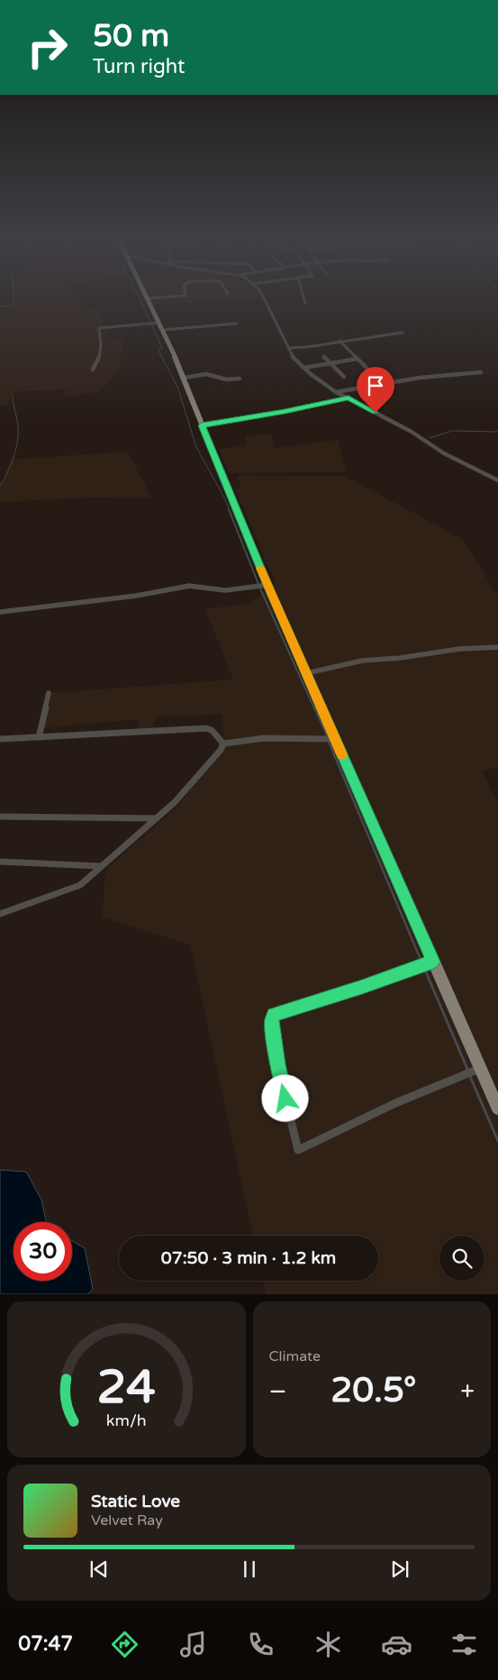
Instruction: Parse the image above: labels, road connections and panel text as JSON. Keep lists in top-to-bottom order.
{
  "page": {
    "turn": ["50 m", "Turn right"],
    "limit": "30",
    "trip": "07:50 · 3 min · 1.2 km",
    "tile": "Climate",
    "heat": ["−", "20.5°", "+"],
    "song": ["Static Love", "Velvet Ray"],
    "tabs": "07:47",
    "gauge": ["24", "km/h"]
  }
}
